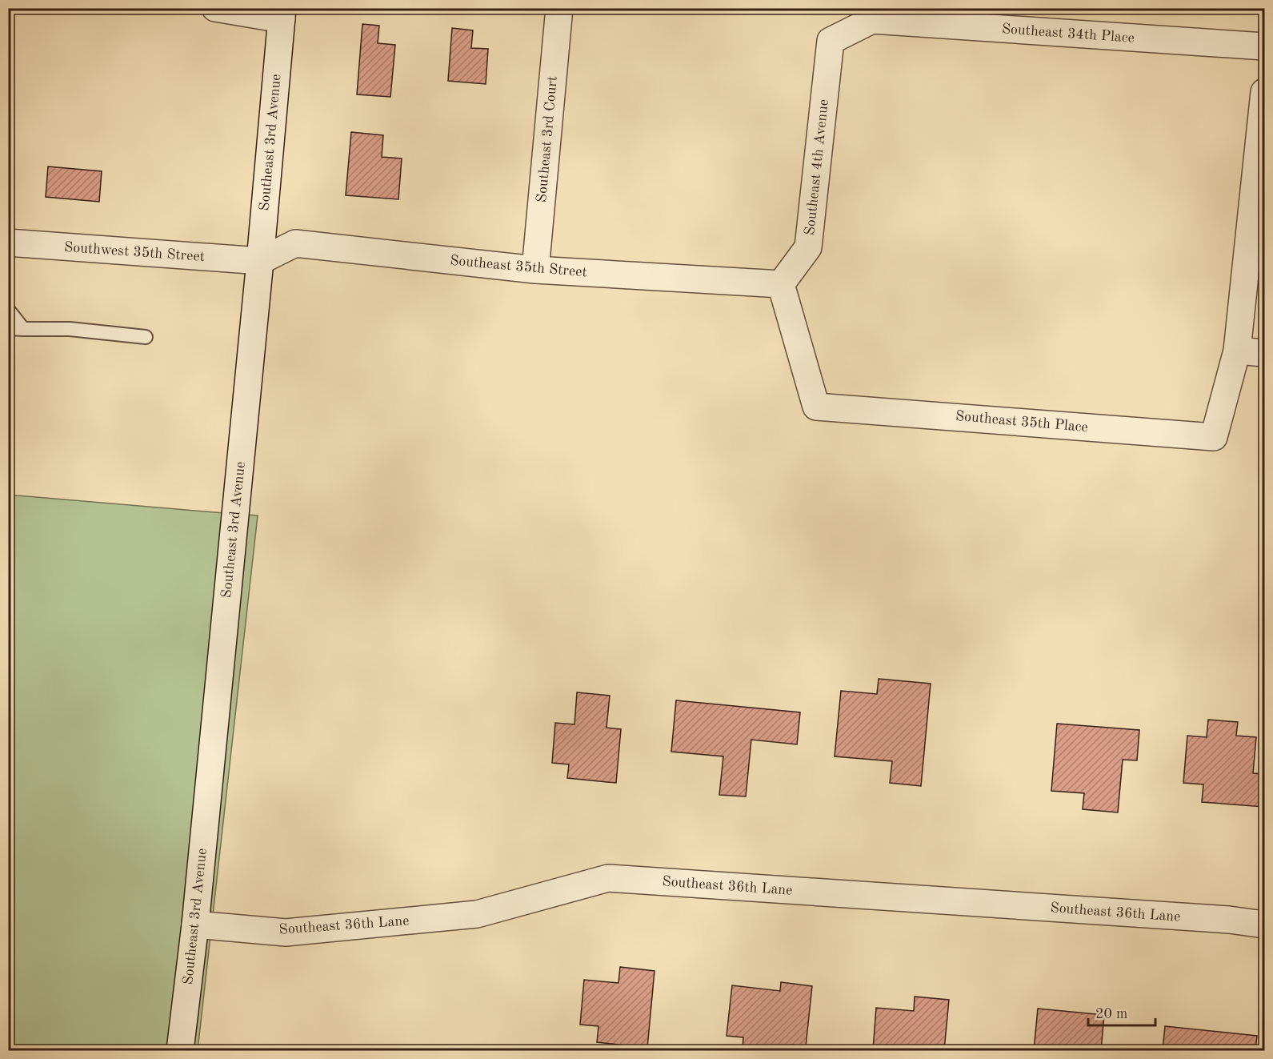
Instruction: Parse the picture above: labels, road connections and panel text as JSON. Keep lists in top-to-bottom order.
{
  "streets": {
    "street": [
      "Southeast 34th Place",
      "Southeast 3rd Court",
      "Southeast 3rd Avenue",
      "Southeast 4th Avenue",
      "Southwest 35th Street",
      "Southeast 35th Street",
      "Southeast 35th Place",
      "Southeast 36th Lane"
    ]
  },
  "crossings": [
    ["Southeast 34th Place", "Southeast 4th Avenue"],
    ["Southeast 3rd Court", "Southeast 35th Street"],
    ["Southeast 3rd Avenue", "Southwest 35th Street"],
    ["Southeast 3rd Avenue", "Southeast 35th Street"],
    ["Southeast 3rd Avenue", "Southeast 36th Lane"],
    ["Southeast 4th Avenue", "Southeast 35th Street"],
    ["Southeast 4th Avenue", "Southeast 35th Place"],
    ["Southwest 35th Street", "Southeast 35th Street"],
    ["Southeast 35th Street", "Southeast 35th Place"]
  ],
  "scale_bar": "20 m"
}
